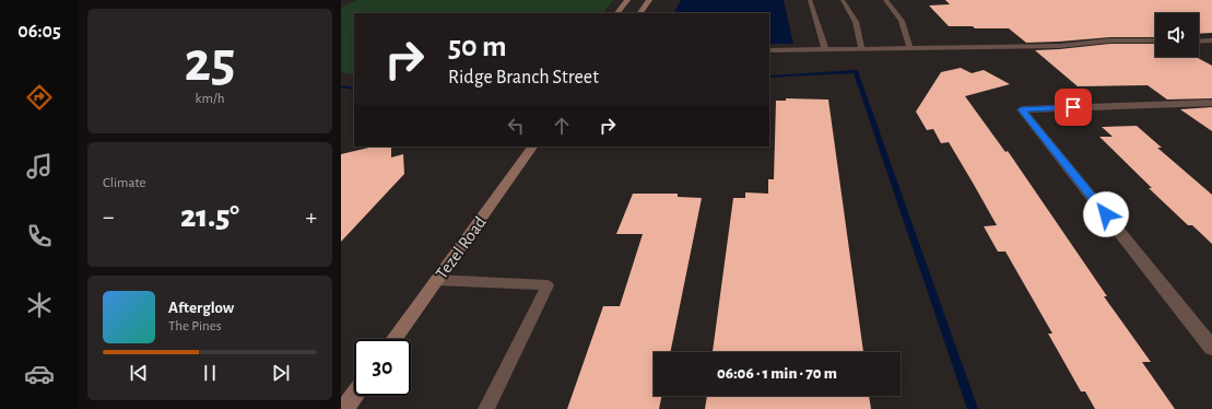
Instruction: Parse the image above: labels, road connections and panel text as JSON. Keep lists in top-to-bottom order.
{
  "streets": {
    "main road": ["Tezel Road"]
  },
  "page": {
    "tabs": "06:05",
    "tile": [
      ["25", "km/h"],
      "Climate"
    ],
    "turn": ["50 m", "Ridge Branch Street"],
    "heat": ["−", "21.5°", "+"],
    "song": ["Afterglow", "The Pines"],
    "limit": "30",
    "trip": "06:06 · 1 min · 70 m"
  }
}
